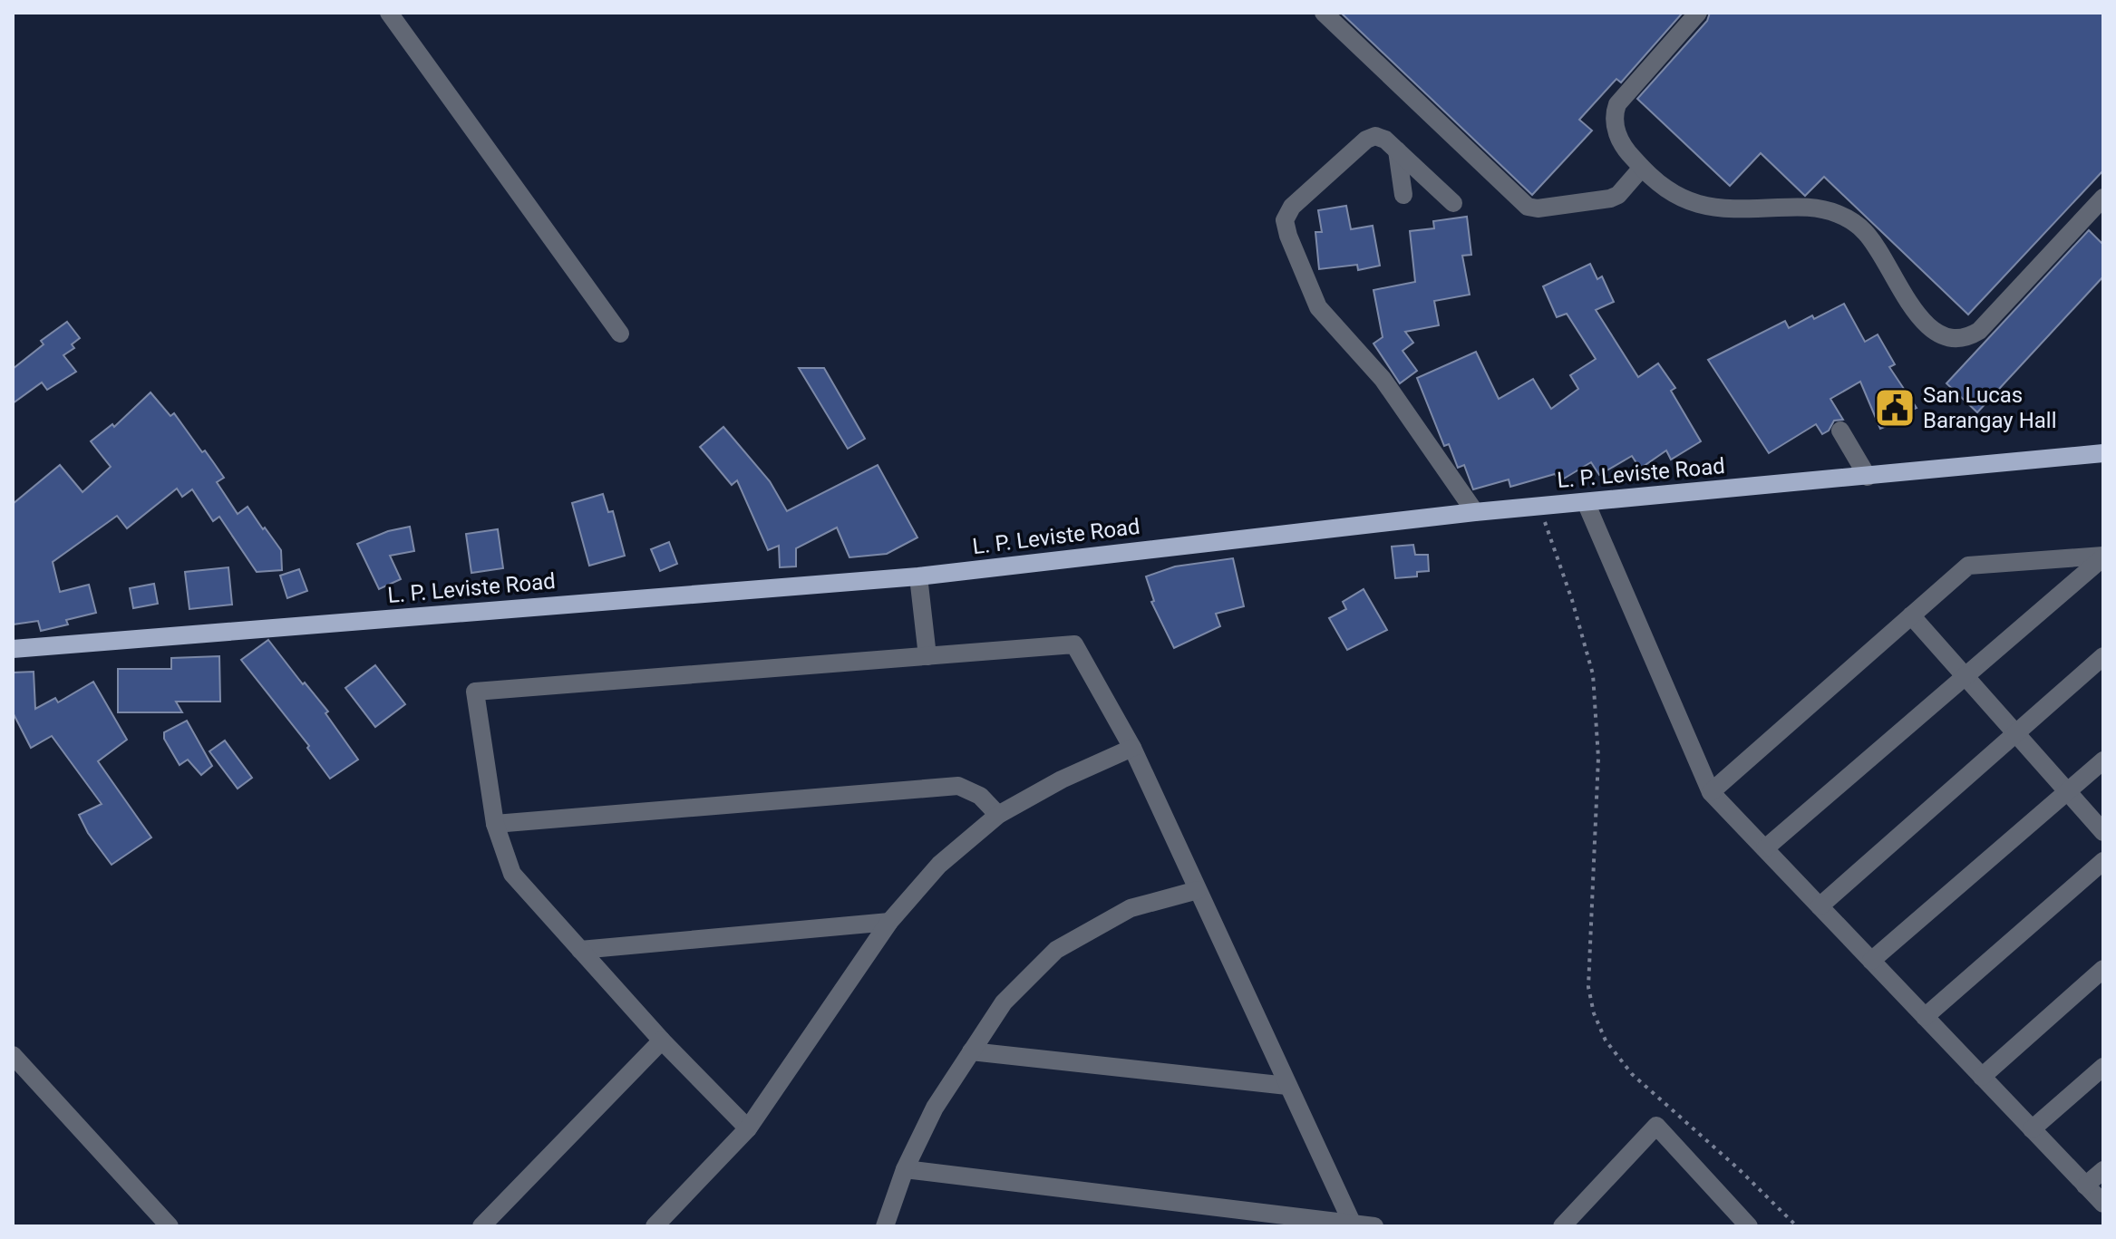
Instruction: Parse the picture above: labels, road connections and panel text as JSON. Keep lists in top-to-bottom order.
{
  "streets": {
    "main road": ["L. P. Leviste Road"]
  },
  "places": {
    "public building": ["San Lucas Barangay Hall"]
  }
}
